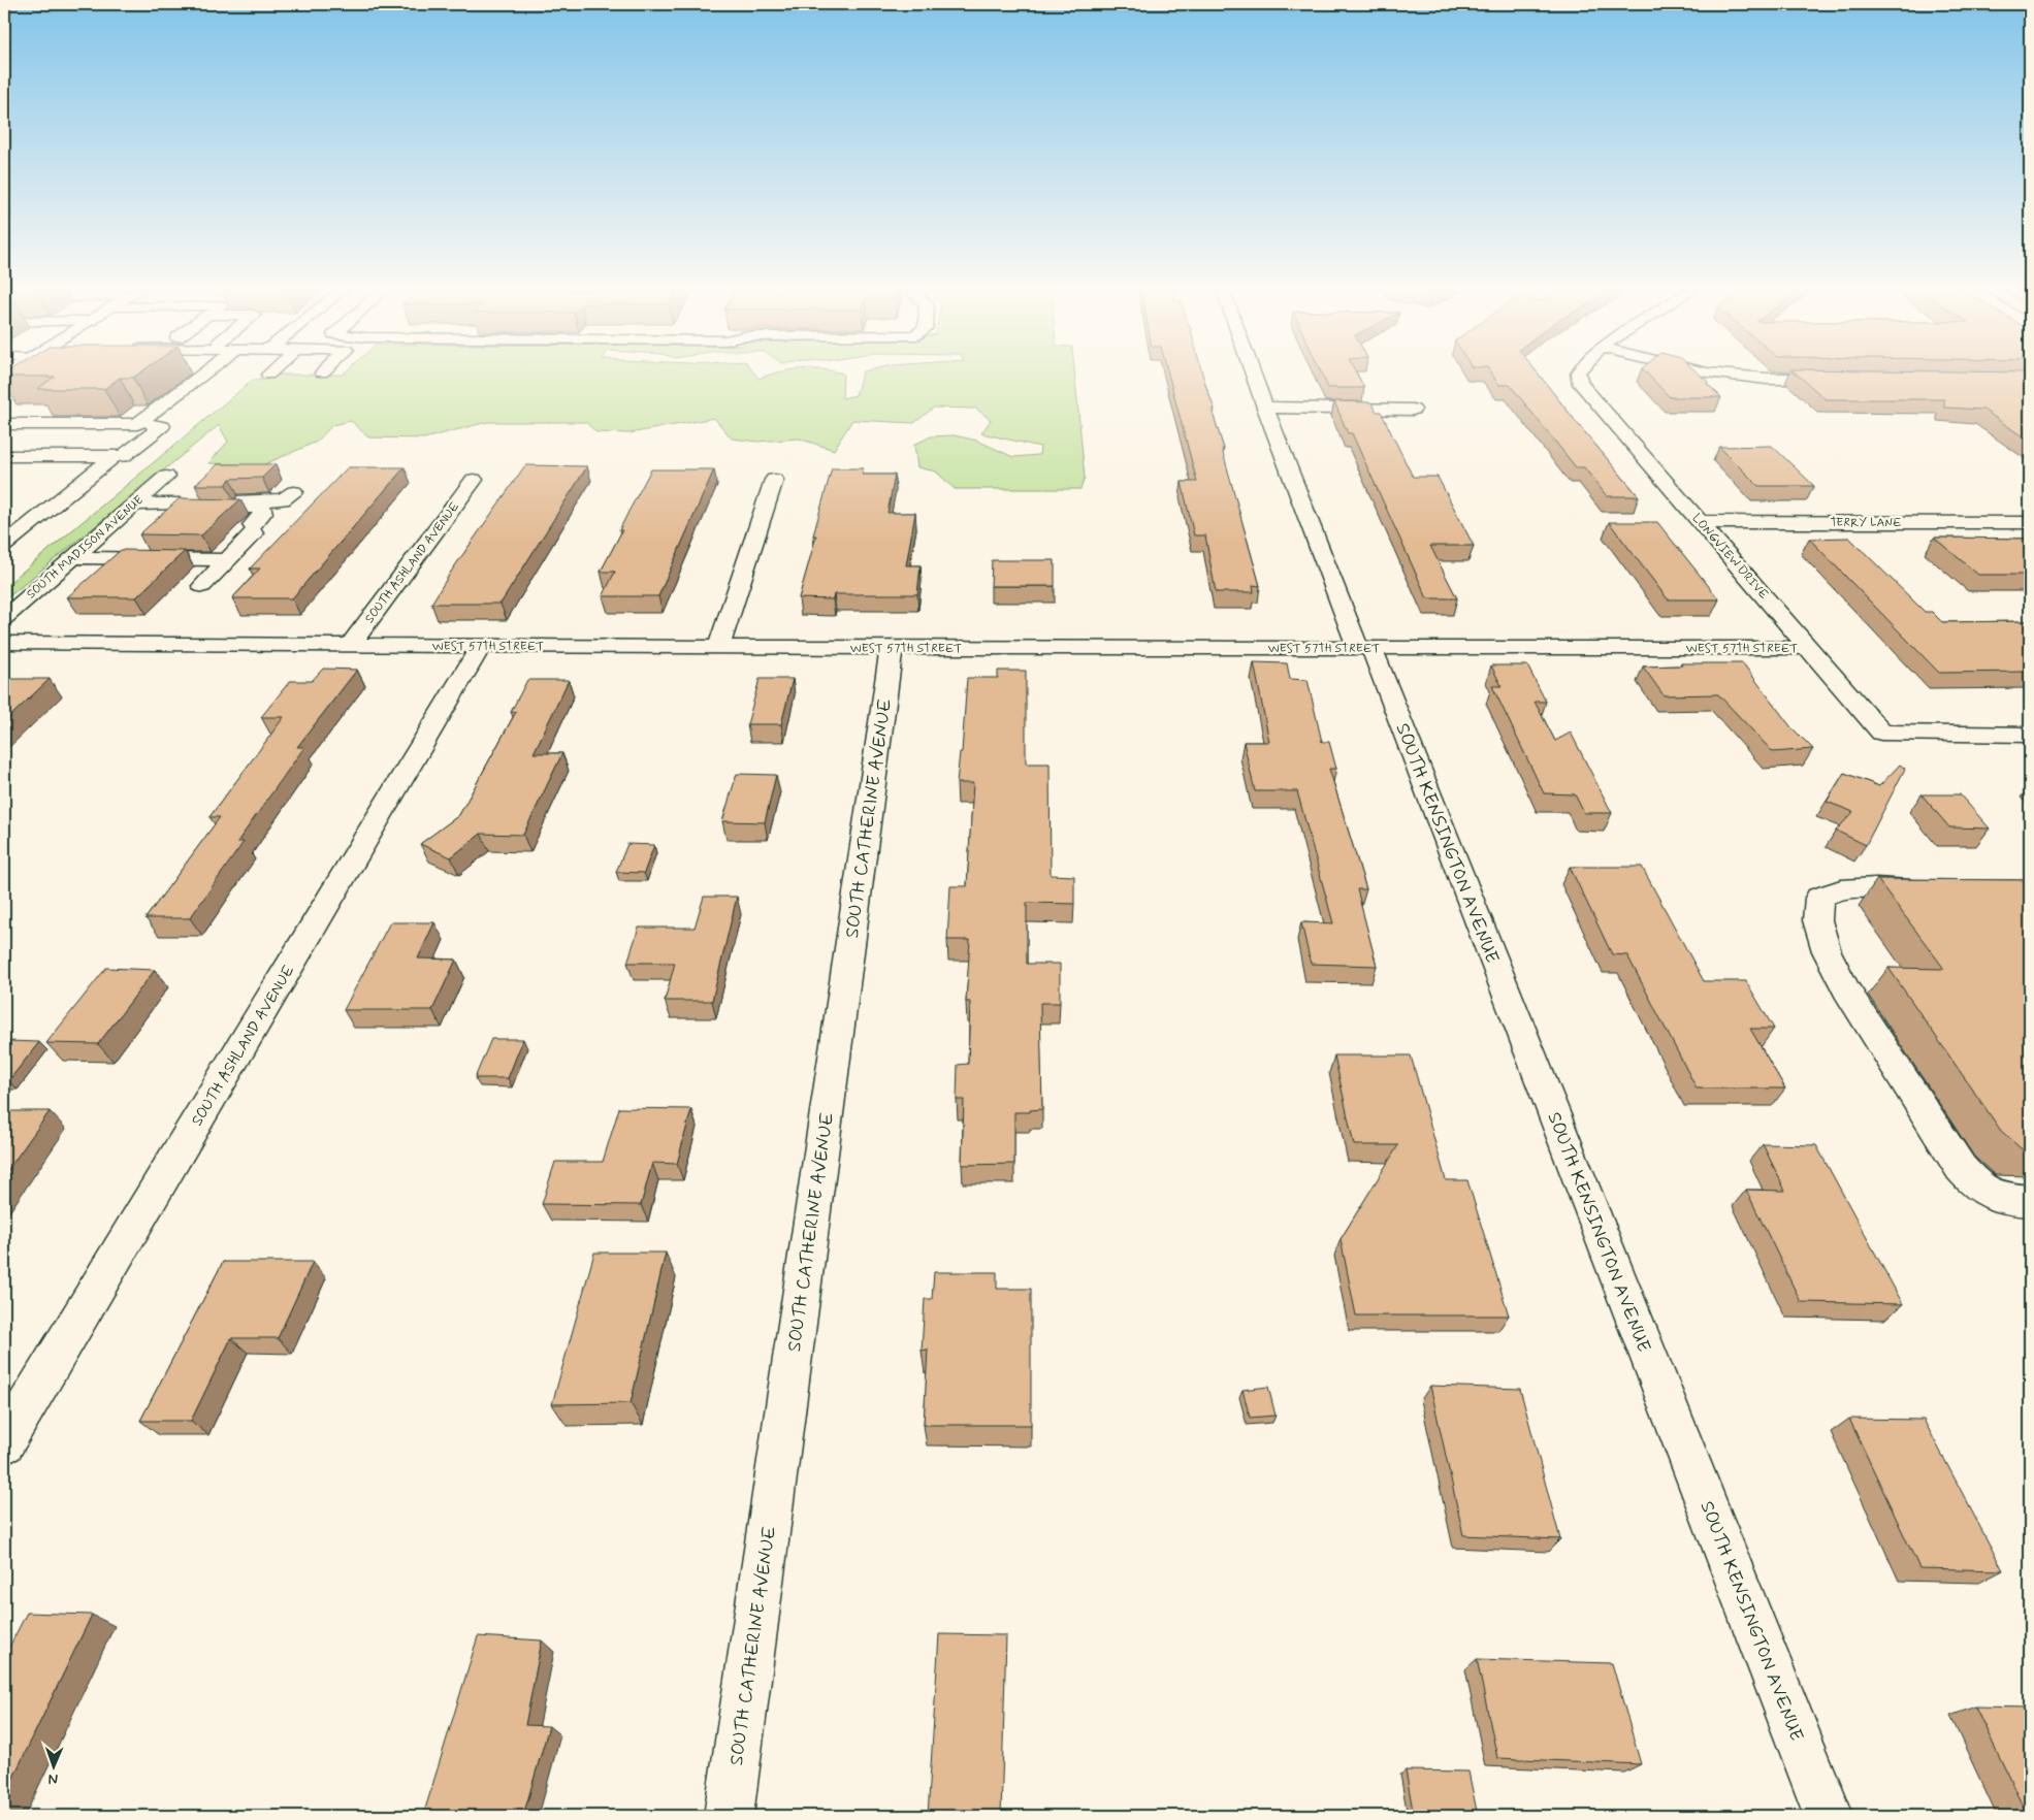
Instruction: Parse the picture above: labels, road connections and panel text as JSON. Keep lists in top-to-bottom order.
{
  "streets": {
    "street": [
      "TERRY LANE",
      "SOUTH MADISON AVENUE",
      "LONGVIEW DRIVE",
      "SOUTH ASHLAND AVENUE",
      "WEST 57TH STREET",
      "SOUTH CATHERINE AVENUE",
      "SOUTH KENSINGTON AVENUE"
    ]
  },
  "crossings": [
    ["TERRY LANE", "LONGVIEW DRIVE"],
    ["LONGVIEW DRIVE", "WEST 57TH STREET"],
    ["SOUTH ASHLAND AVENUE", "WEST 57TH STREET"],
    ["WEST 57TH STREET", "SOUTH CATHERINE AVENUE"],
    ["WEST 57TH STREET", "SOUTH KENSINGTON AVENUE"]
  ],
  "north": "bottom"
}
